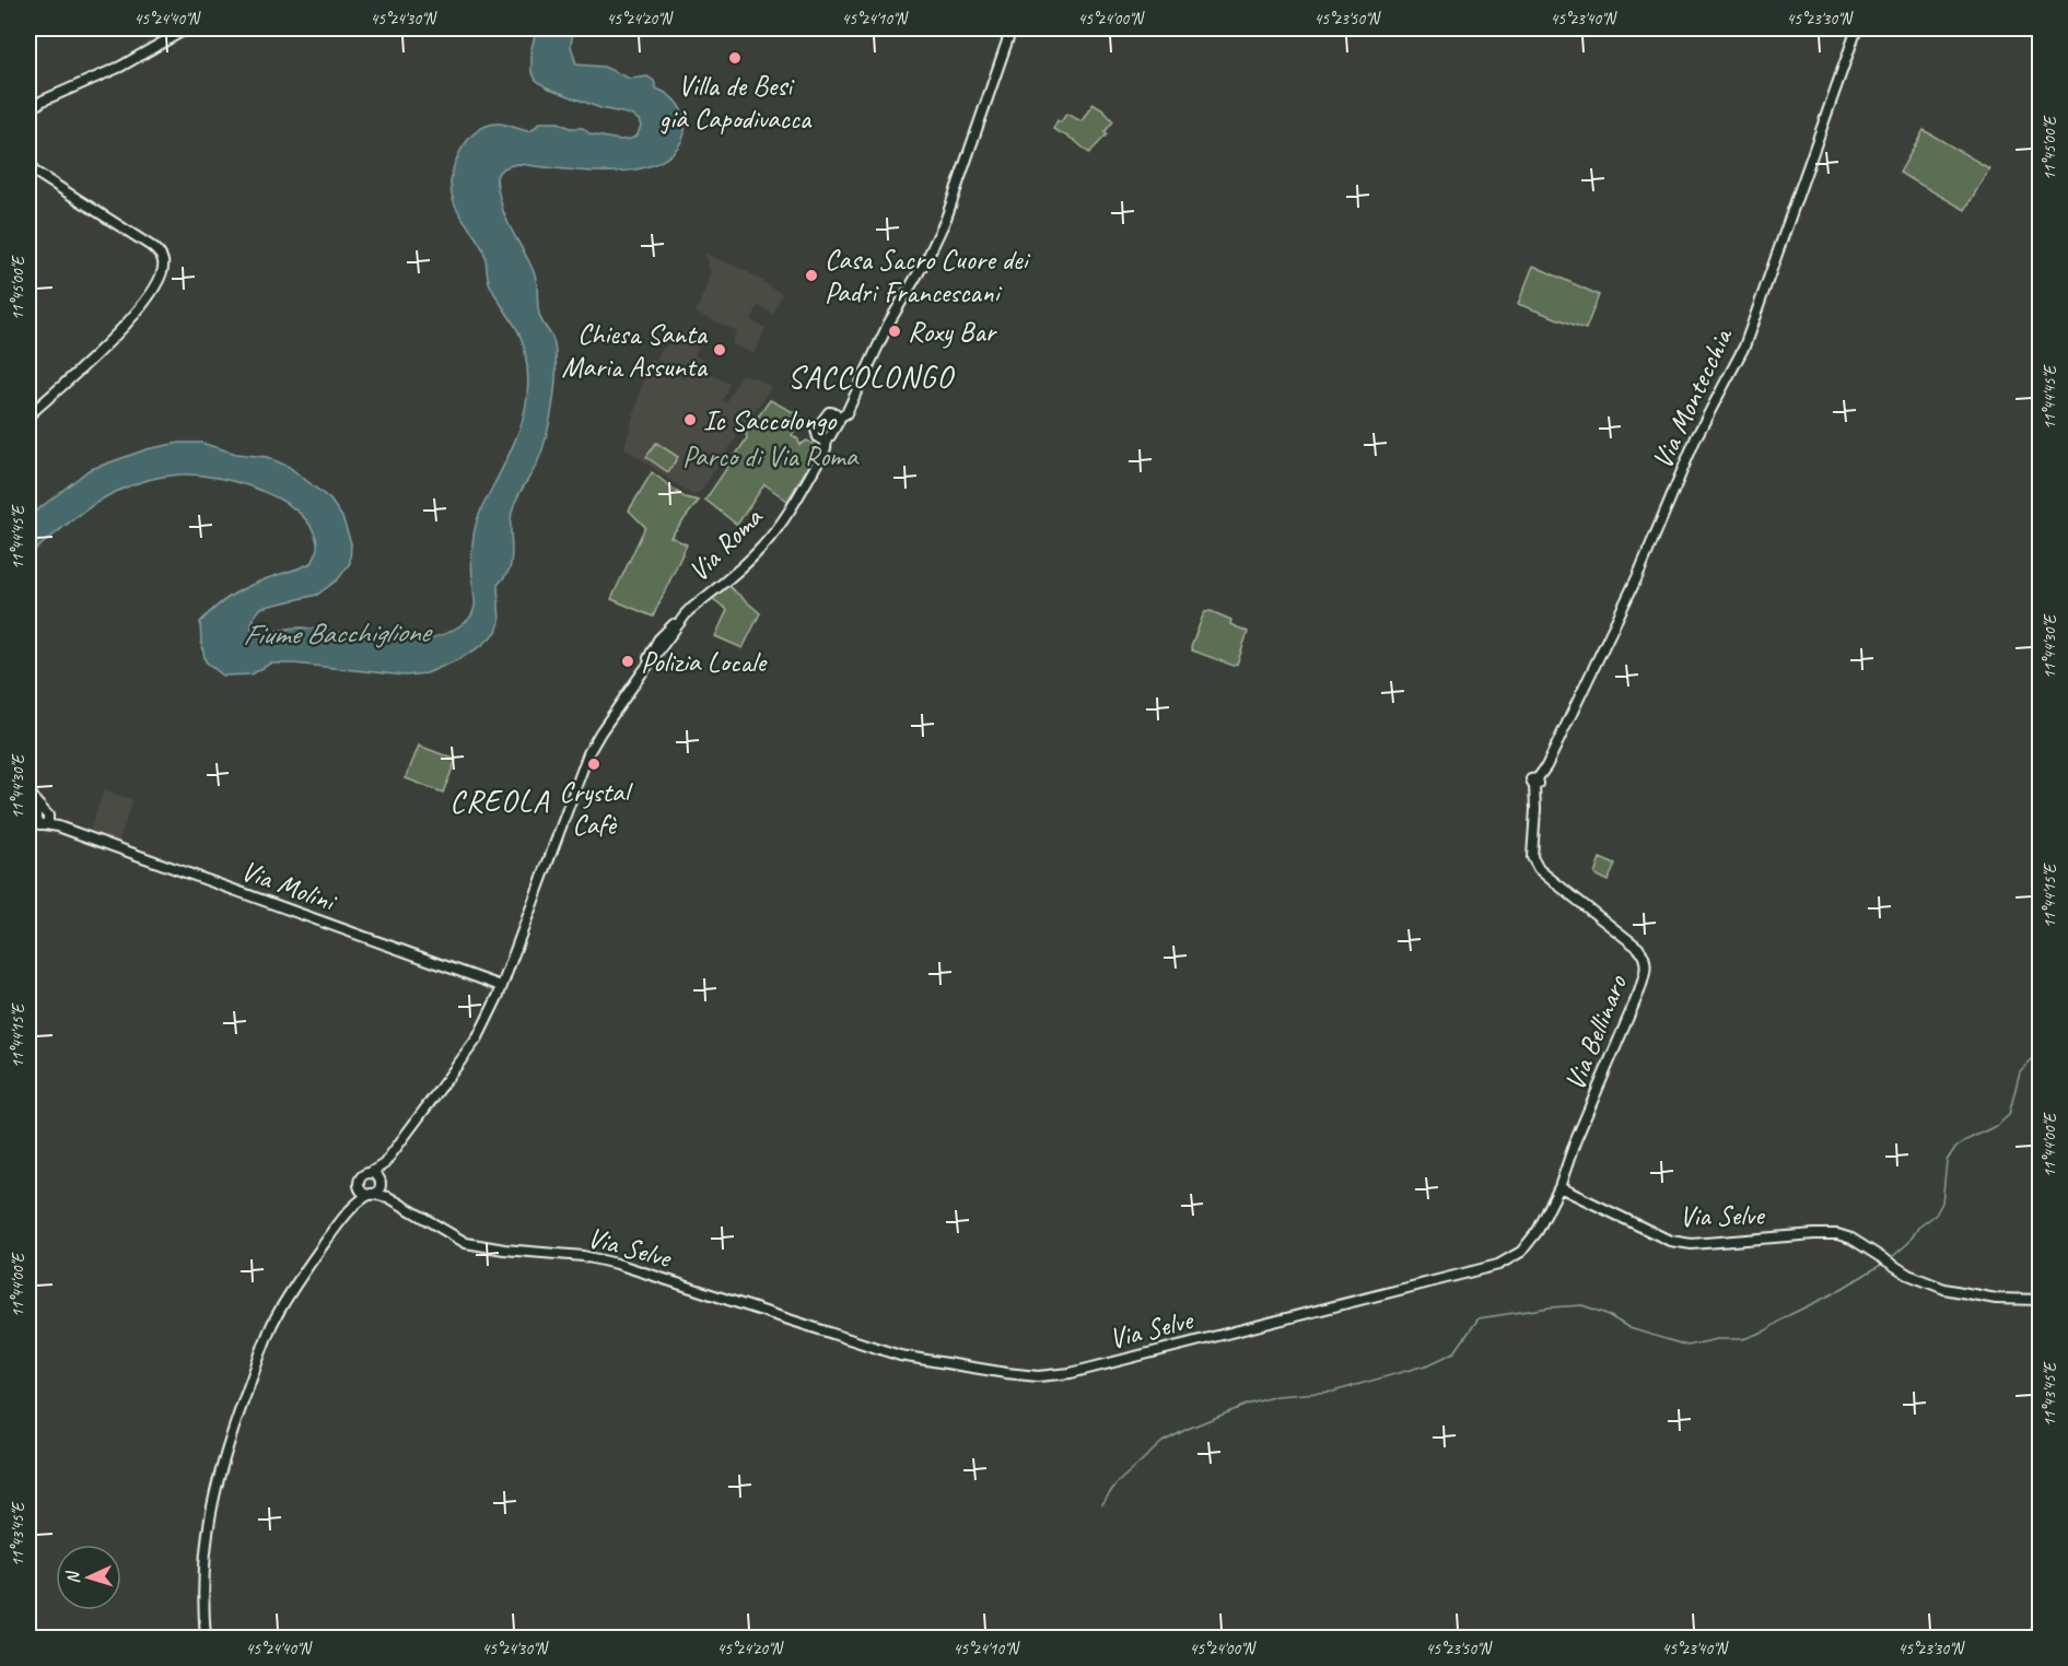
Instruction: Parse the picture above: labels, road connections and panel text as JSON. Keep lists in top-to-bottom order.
{
  "streets": {
    "street": [
      "Via Montecchia",
      "Via Roma",
      "Via Molini",
      "Via Bellinaro",
      "Via Selve"
    ]
  },
  "crossings": [
    ["Via Montecchia", "Via Bellinaro"],
    ["Via Roma", "Via Molini"],
    ["Via Bellinaro", "Via Selve"]
  ],
  "districts": ["SACCOLONGO", "CREOLA"],
  "water": ["Fiume Bacchiglione"],
  "parks": ["Parco di Via Roma"],
  "places": [
    "Villa de Besi già Capodivacca",
    "Casa Sacro Cuore dei Padri Francescani",
    "Roxy Bar",
    "Chiesa Santa Maria Assunta",
    "Ic Saccolongo",
    "Polizia Locale",
    "Crystal Cafè"
  ],
  "north": "left",
  "coordinates": [
    "45°24'40\"N",
    "45°24'30\"N",
    "45°24'20\"N",
    "45°24'10\"N",
    "45°24'00\"N",
    "45°23'50\"N",
    "45°23'40\"N",
    "45°23'30\"N",
    "11°45'00\"E",
    "11°44'45\"E",
    "11°44'30\"E",
    "11°44'15\"E",
    "11°44'00\"E",
    "11°43'45\"E"
  ]
}
